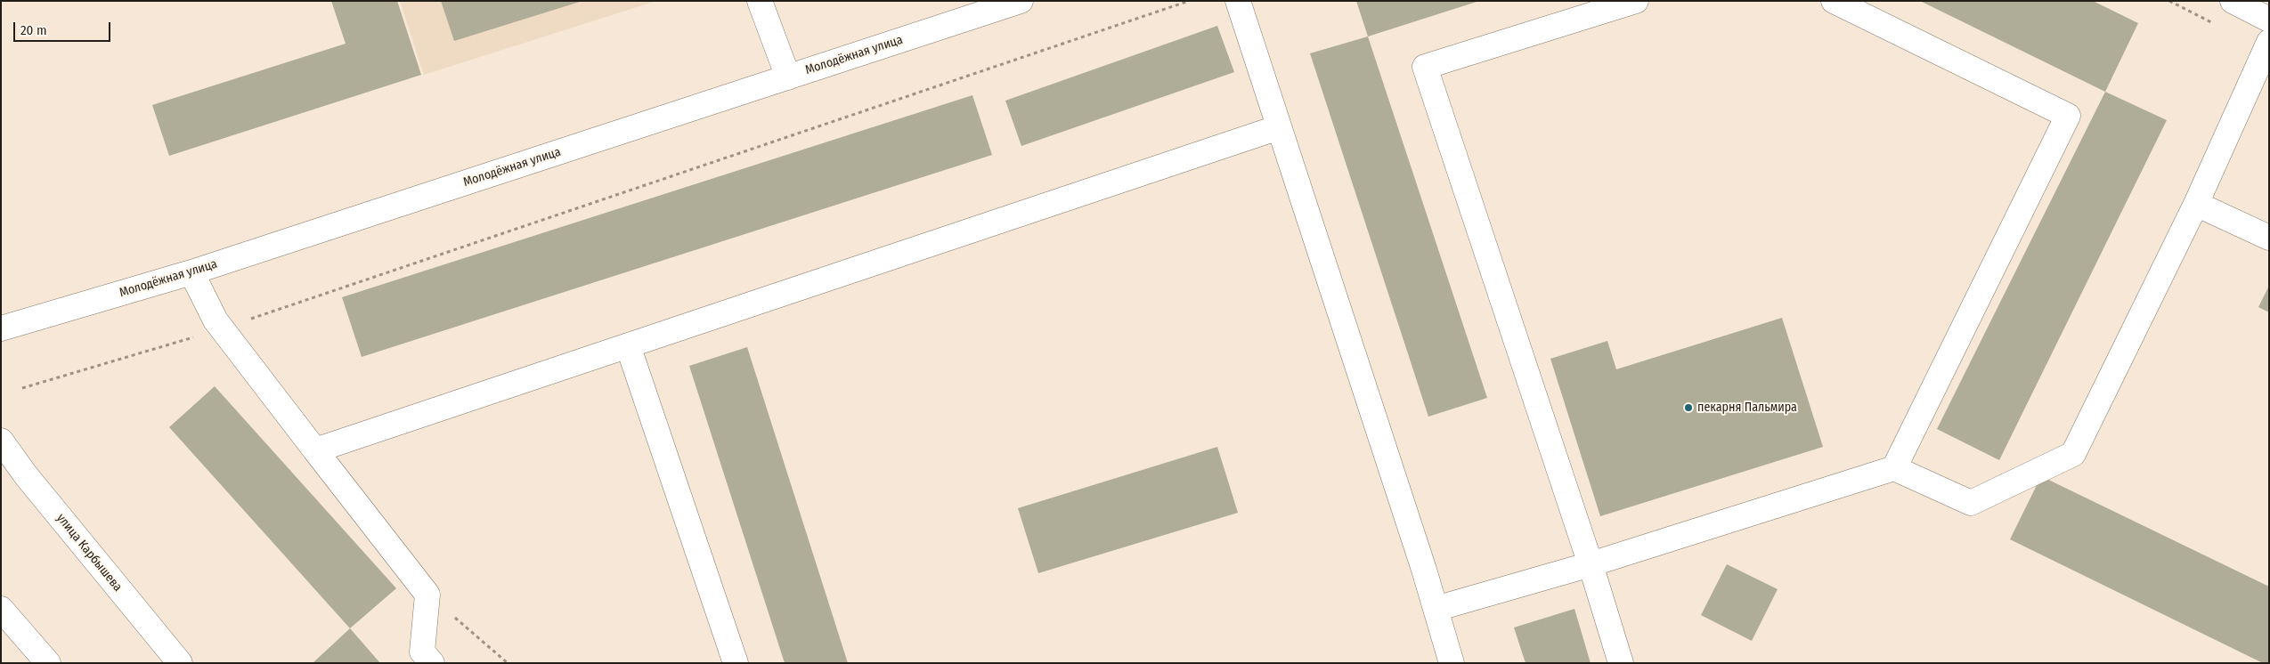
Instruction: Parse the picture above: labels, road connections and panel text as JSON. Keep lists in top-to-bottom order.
{
  "streets": {
    "street": ["Молодёжная улица", "улица Карбышева"]
  },
  "places": ["пекарня Пальмира"],
  "scale_bar": "20 m"
}
